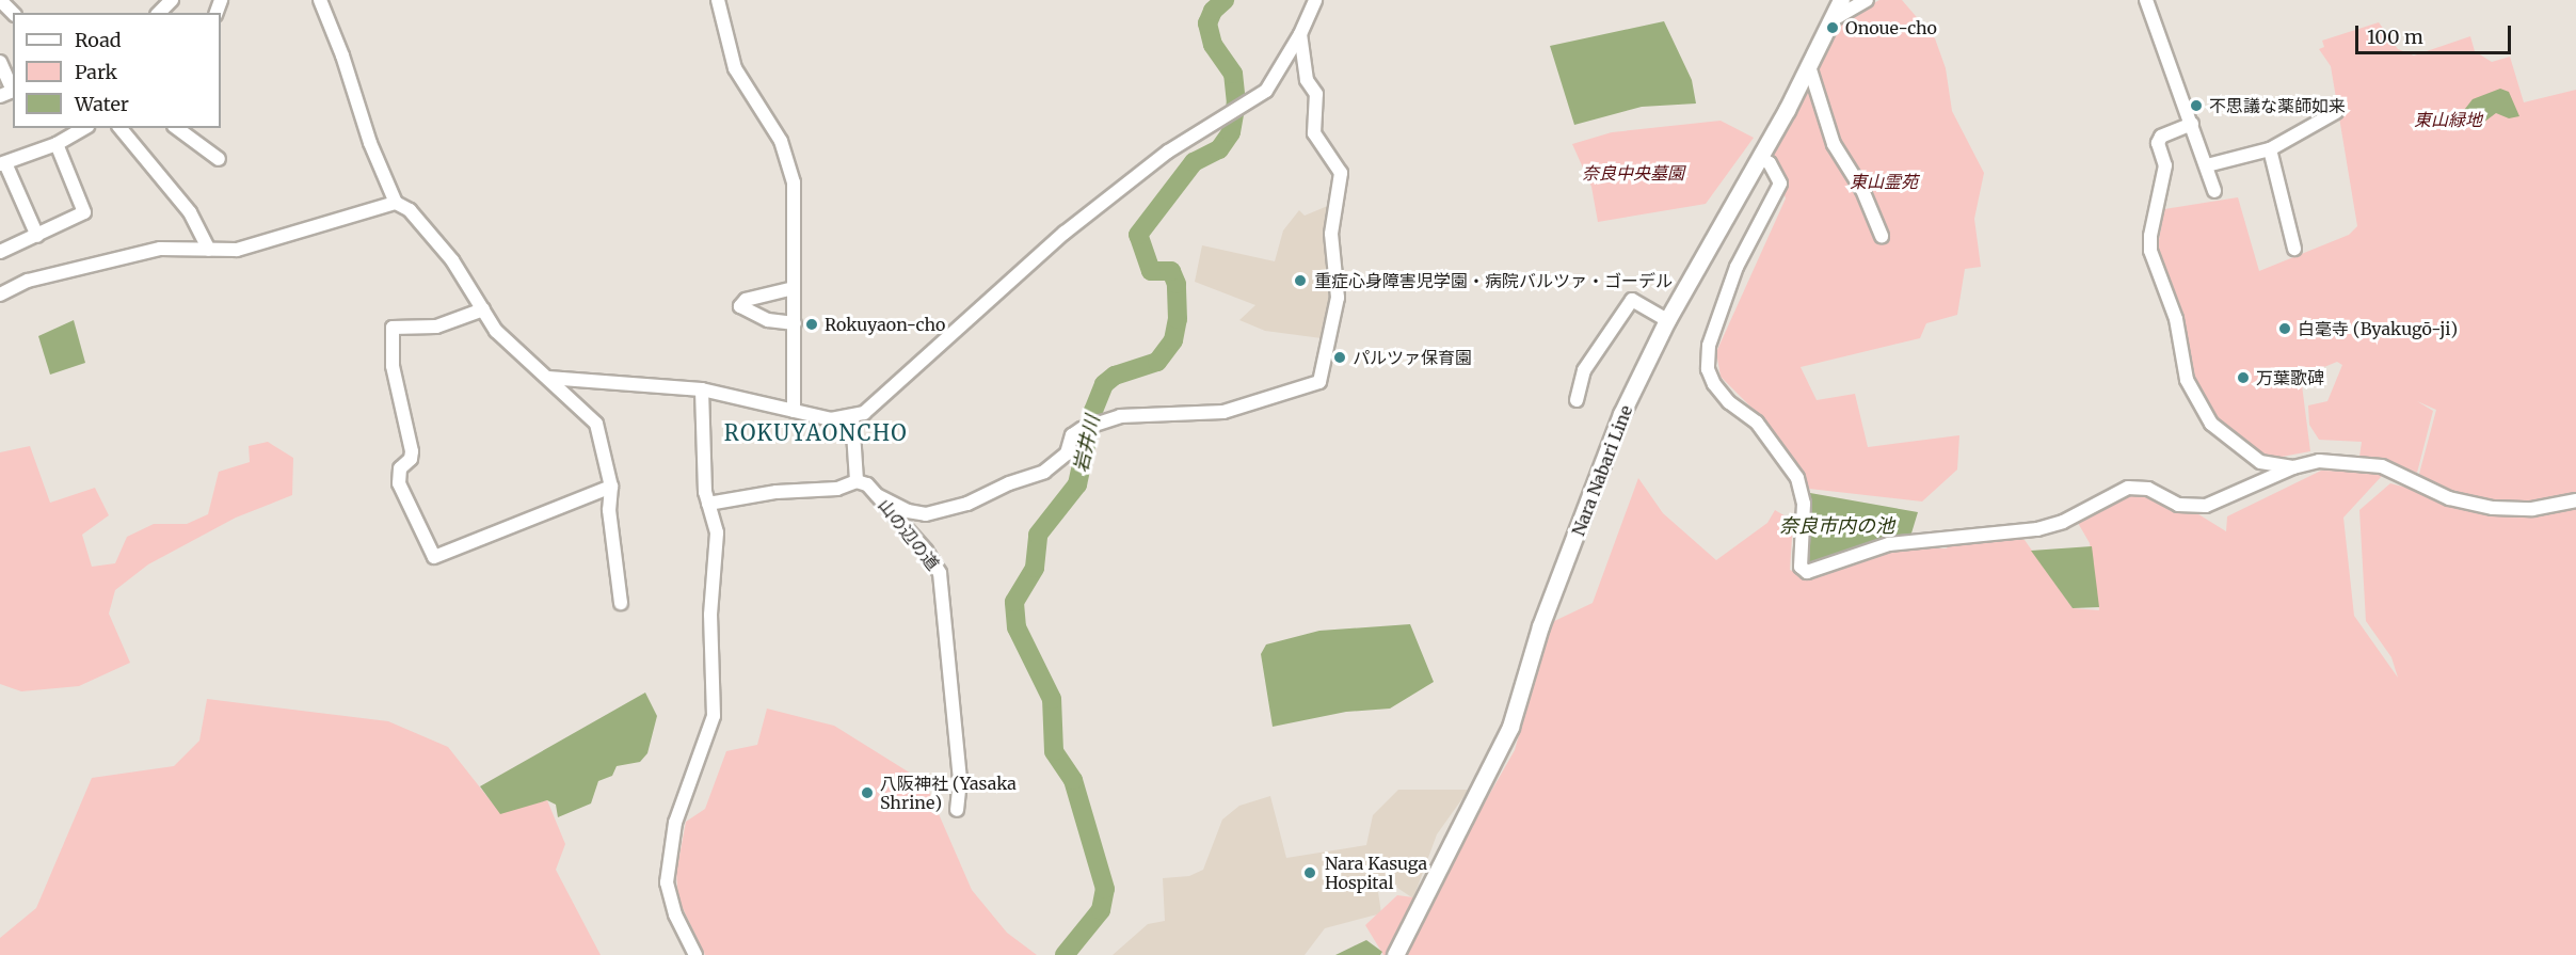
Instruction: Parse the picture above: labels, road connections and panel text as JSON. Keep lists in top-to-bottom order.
{
  "streets": {
    "main road": ["Nara Nabari Line"],
    "street": ["山の辺の道"]
  },
  "districts": ["ROKUYAONCHO"],
  "water": ["岩井川", "奈良市内の池"],
  "parks": ["東山緑地", "奈良中央墓園", "東山霊苑"],
  "places": [
    "Onoue-cho",
    "不思議な薬師如来",
    "重症心身障害児学園・病院バルツァ・ゴーデル",
    "Rokuyaon-cho",
    "白毫寺 (Byakugō-ji)",
    "パルツァ保育園",
    "万葉歌碑",
    "八阪神社 (Yasaka Shrine)",
    "Nara Kasuga Hospital"
  ],
  "legend": ["Road", "Park", "Water"],
  "scale_bar": "100 m"
}
